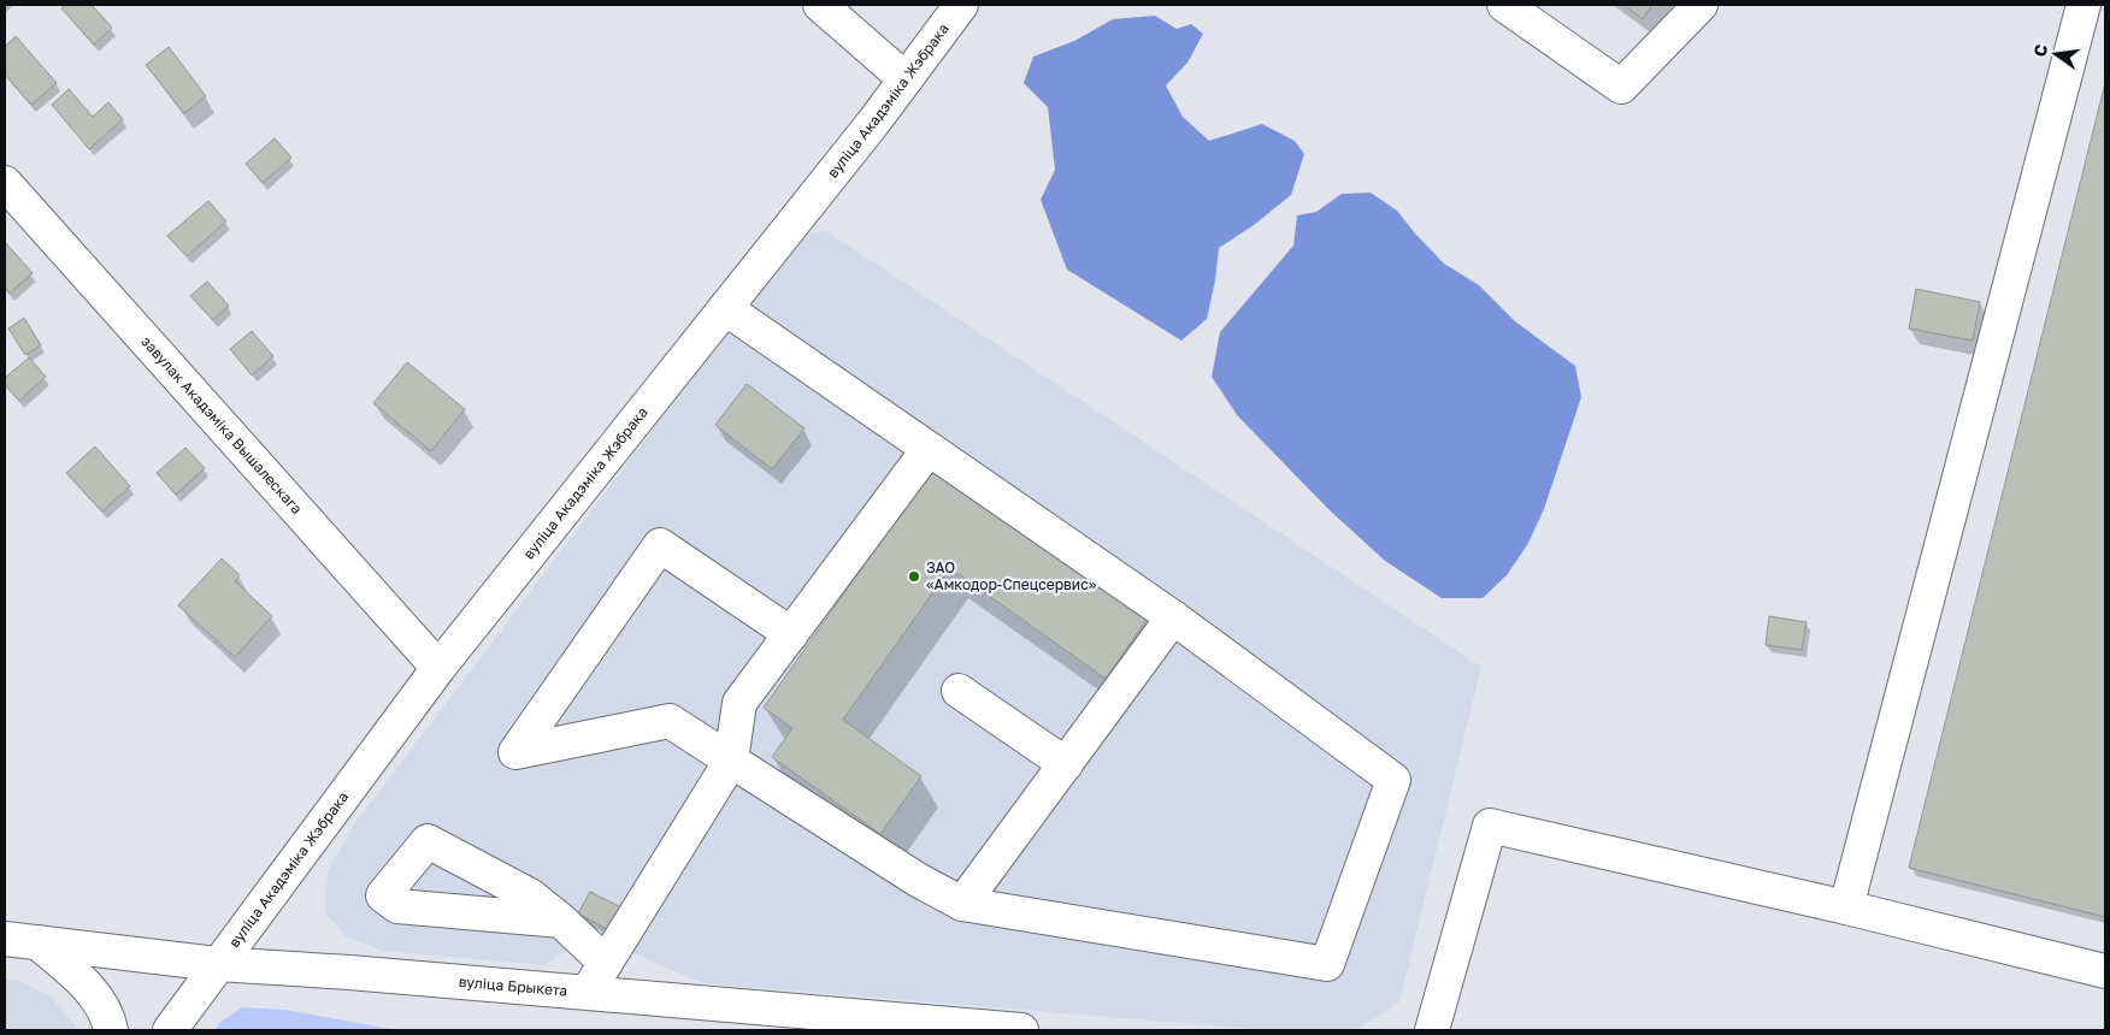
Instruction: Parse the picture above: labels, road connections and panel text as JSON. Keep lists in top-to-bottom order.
{
  "streets": {
    "street": ["вуліца Акадэміка Жэбрака", "завулак Акадэміка Вышалескага", "вуліца Брыкета"]
  },
  "crossings": [
    ["вуліца Акадэміка Жэбрака", "завулак Акадэміка Вышалескага"],
    ["вуліца Акадэміка Жэбрака", "вуліца Брыкета"]
  ],
  "places": ["ЗАО «Амкодор-Спецсервис»"],
  "north": "left"
}
